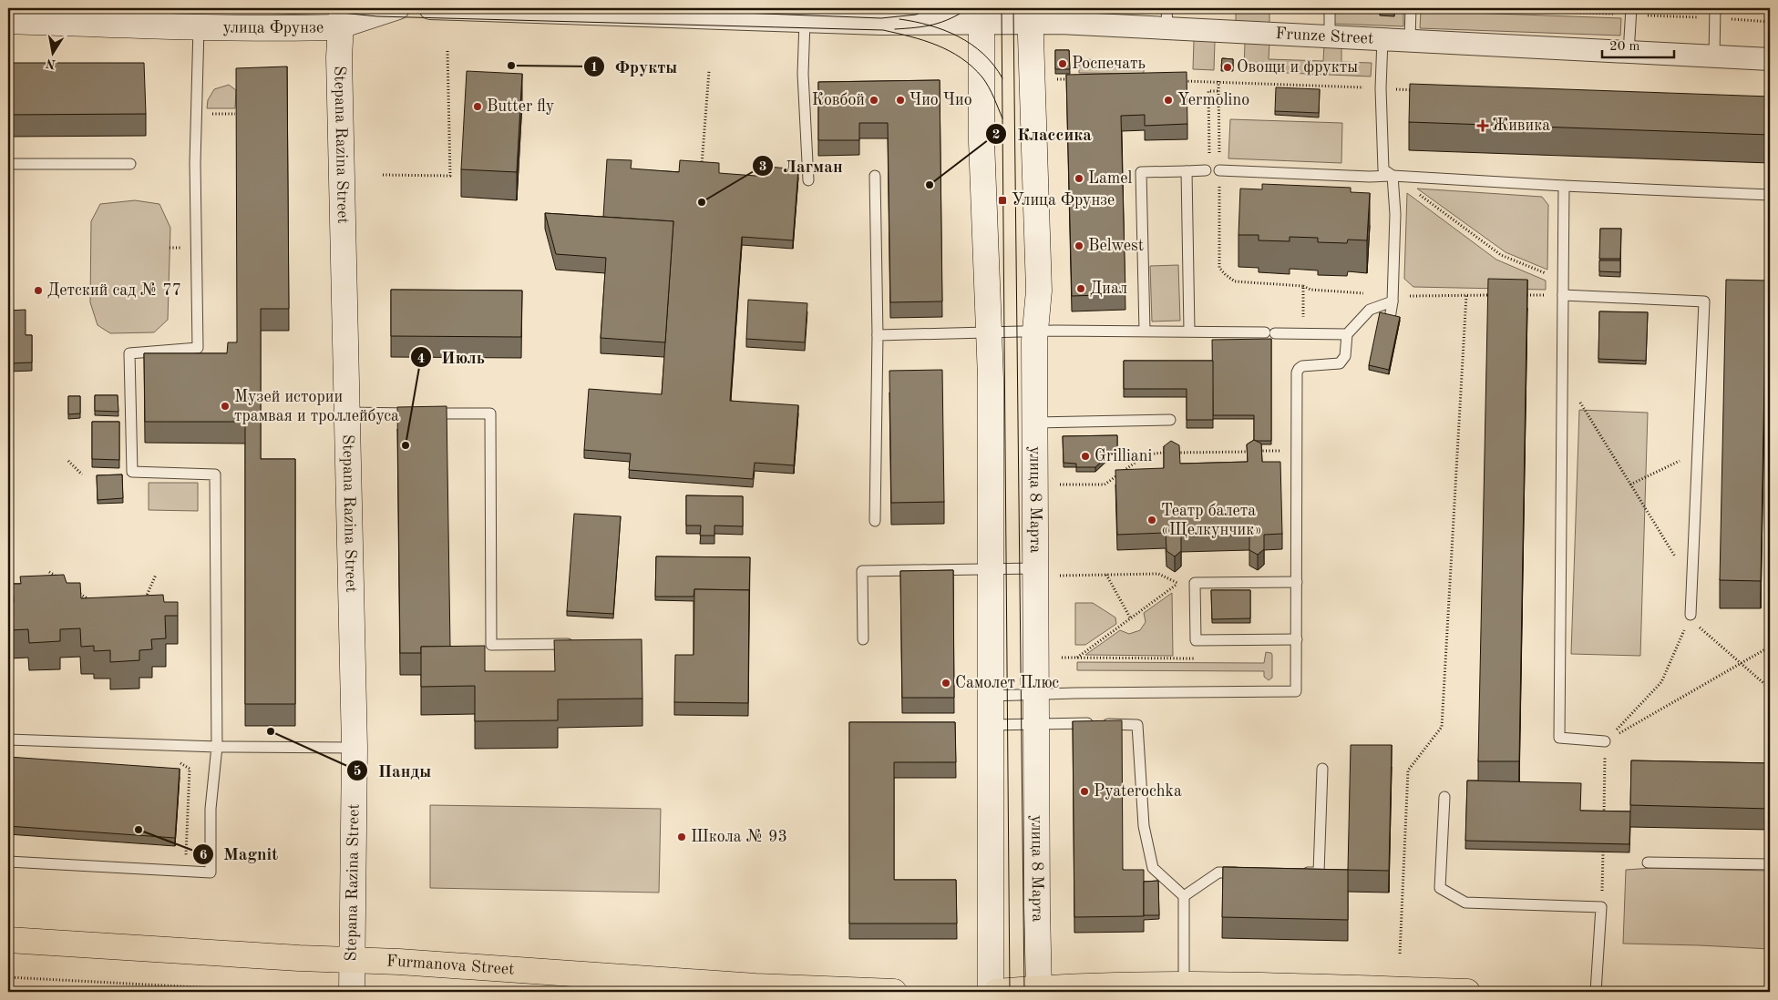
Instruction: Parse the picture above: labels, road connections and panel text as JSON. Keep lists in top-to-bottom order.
{
  "streets": {
    "main road": [
      "улица Фрунзе",
      "Stepana Razina Street",
      "улица 8 Марта",
      "Furmanova Street"
    ],
    "street": ["Frunze Street"]
  },
  "crossings": [
    ["улица Фрунзе", "Stepana Razina Street"],
    ["Frunze Street", "улица 8 Марта"],
    ["Stepana Razina Street", "Furmanova Street"]
  ],
  "places": {
    "other": [
      "Роспечать",
      "Фрукты",
      "Овощи и фрукты",
      "Ковбой",
      "Чио Чио",
      "Yermolino",
      "Butter fly",
      "Lamel",
      "Классика",
      "Лагман",
      "Belwest",
      "Диал",
      "Детский сад № 77",
      "Музей истории трамвая и троллейбуса",
      "Июль",
      "Grilliani",
      "Театр балета «Щелкунчик»",
      "Самолет Плюс",
      "Панды",
      "Pyaterochka",
      "Magnit",
      "Школа № 93"
    ],
    "health": ["Живика"],
    "transit": ["Улица Фрунзе"]
  },
  "scale_bar": "20 m",
  "north": "bottom"
}
